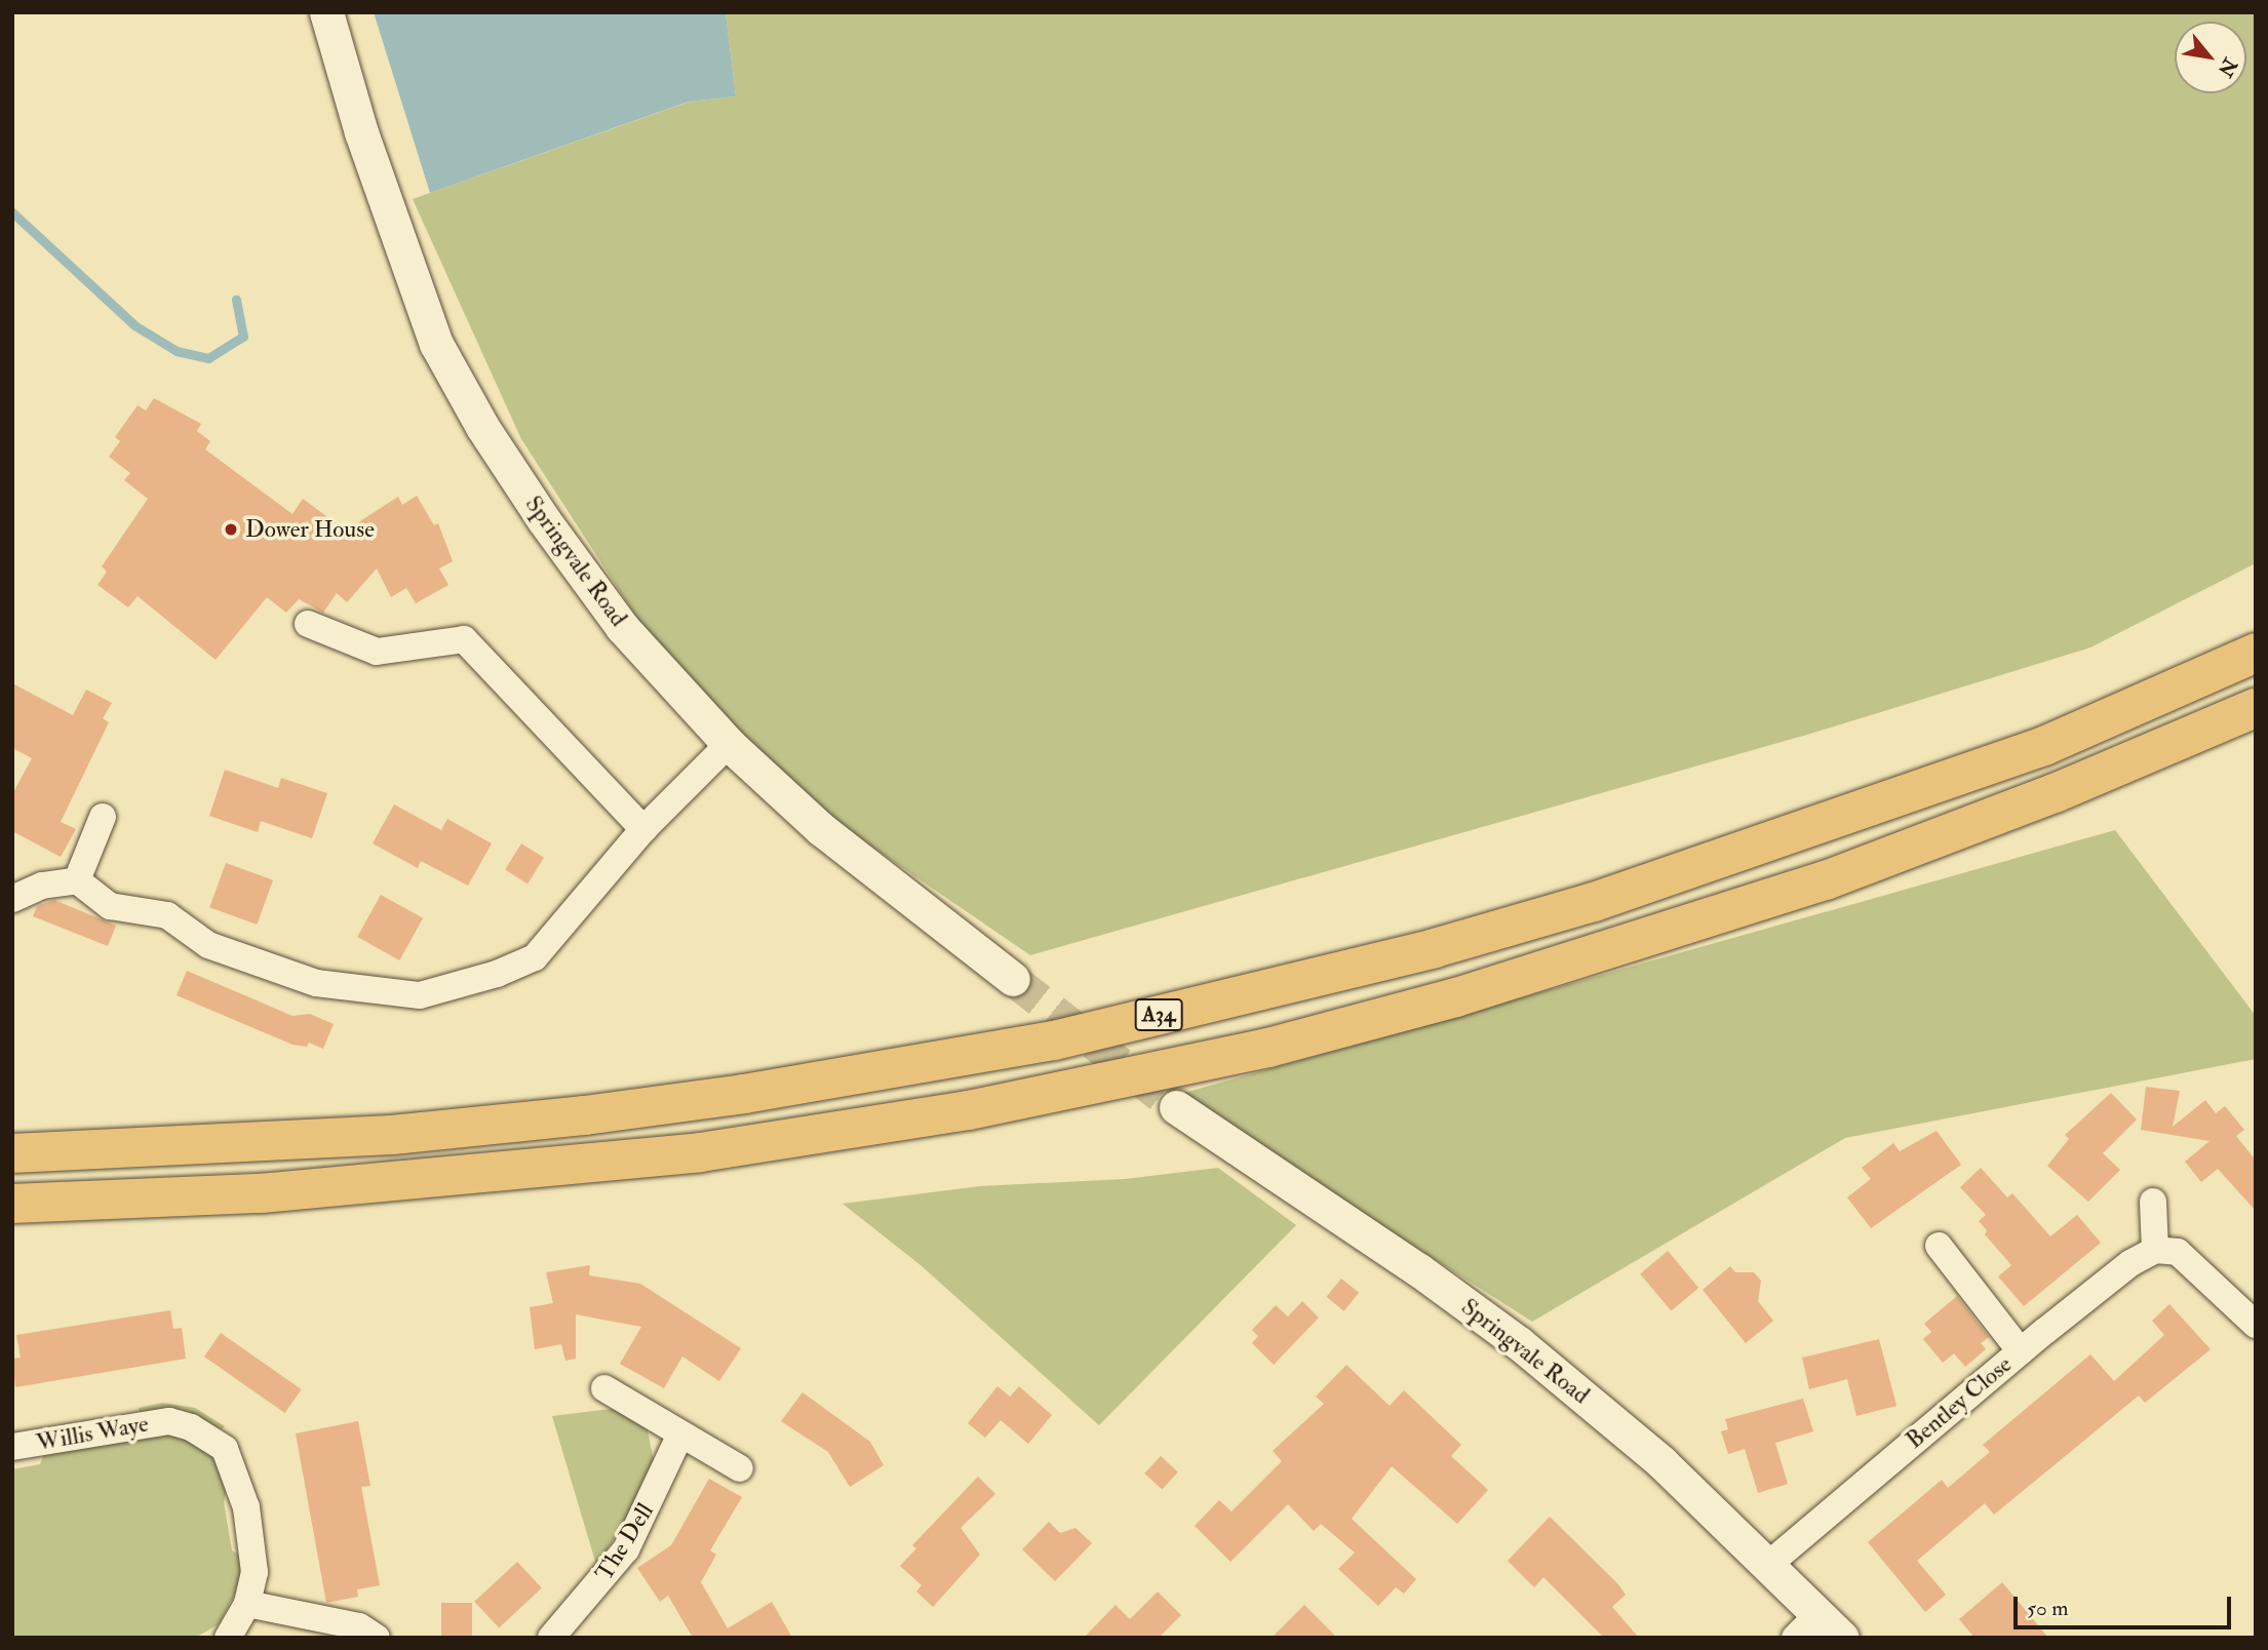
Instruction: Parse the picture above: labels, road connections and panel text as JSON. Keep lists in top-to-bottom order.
{
  "streets": {
    "highway": ["A34"],
    "street": [
      "Springvale Road",
      "Bentley Close",
      "Willis Waye",
      "The Dell"
    ]
  },
  "crossings": [
    ["Springvale Road", "Bentley Close"]
  ],
  "places": ["Dower House"],
  "scale_bar": "50 m",
  "north": "bottom right"
}
